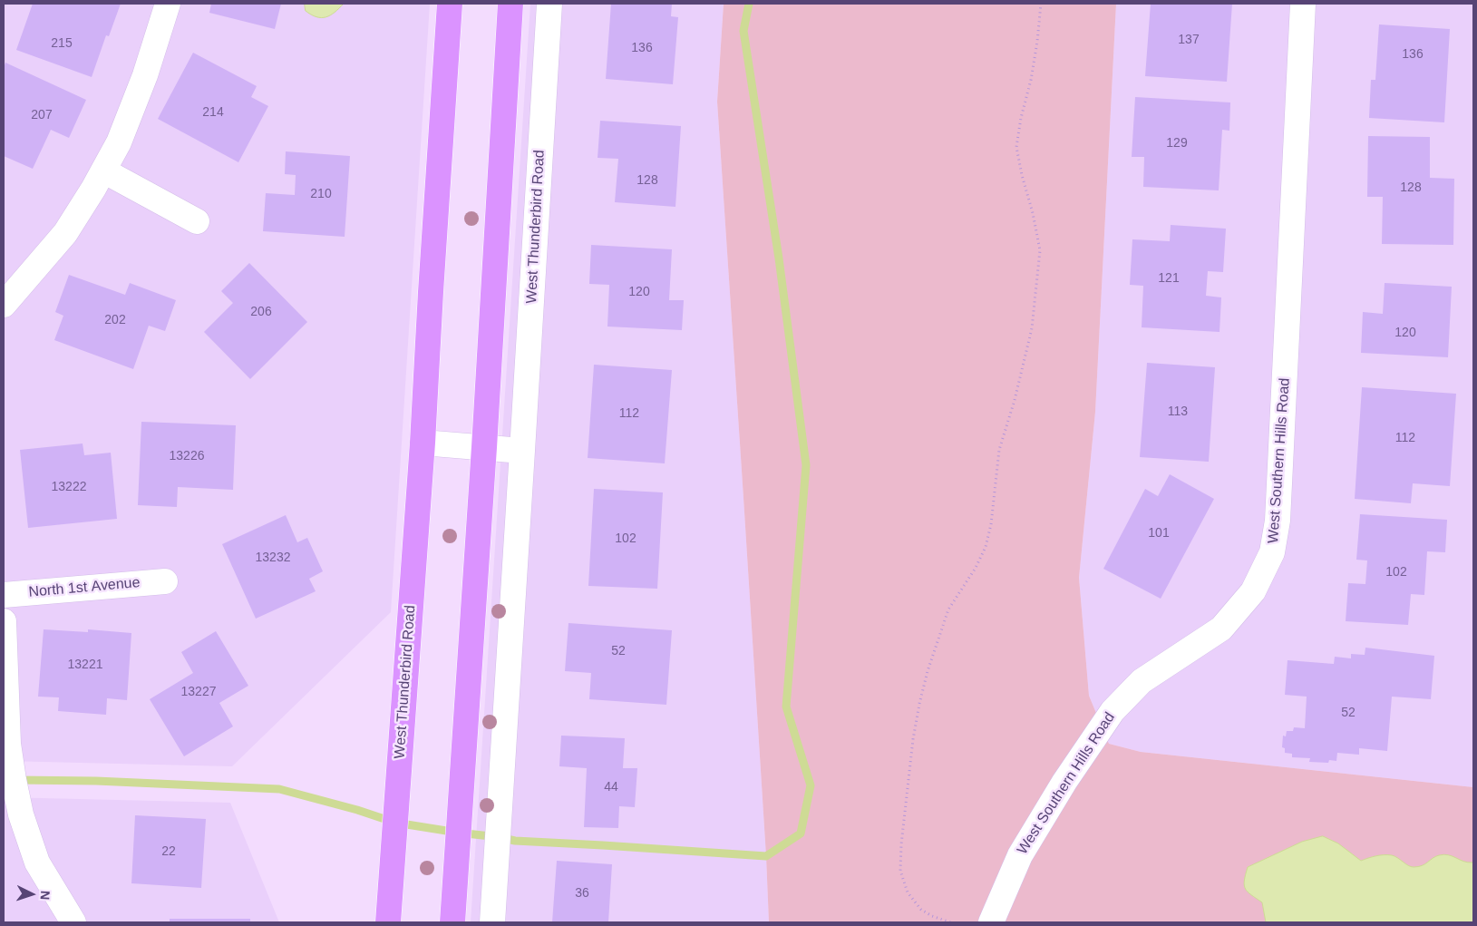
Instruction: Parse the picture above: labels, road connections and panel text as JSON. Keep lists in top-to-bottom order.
{
  "streets": {
    "main road": ["West Thunderbird Road"],
    "street": ["West Southern Hills Road", "North 1st Avenue"]
  },
  "house_numbers": [
    "137",
    "215",
    "136",
    "136",
    "214",
    "207",
    "129",
    "128",
    "128",
    "210",
    "121",
    "120",
    "206",
    "202",
    "120",
    "113",
    "112",
    "112",
    "13226",
    "13222",
    "101",
    "102",
    "13232",
    "102",
    "52",
    "13221",
    "13227",
    "52",
    "44",
    "22",
    "36"
  ],
  "north": "right"
}
